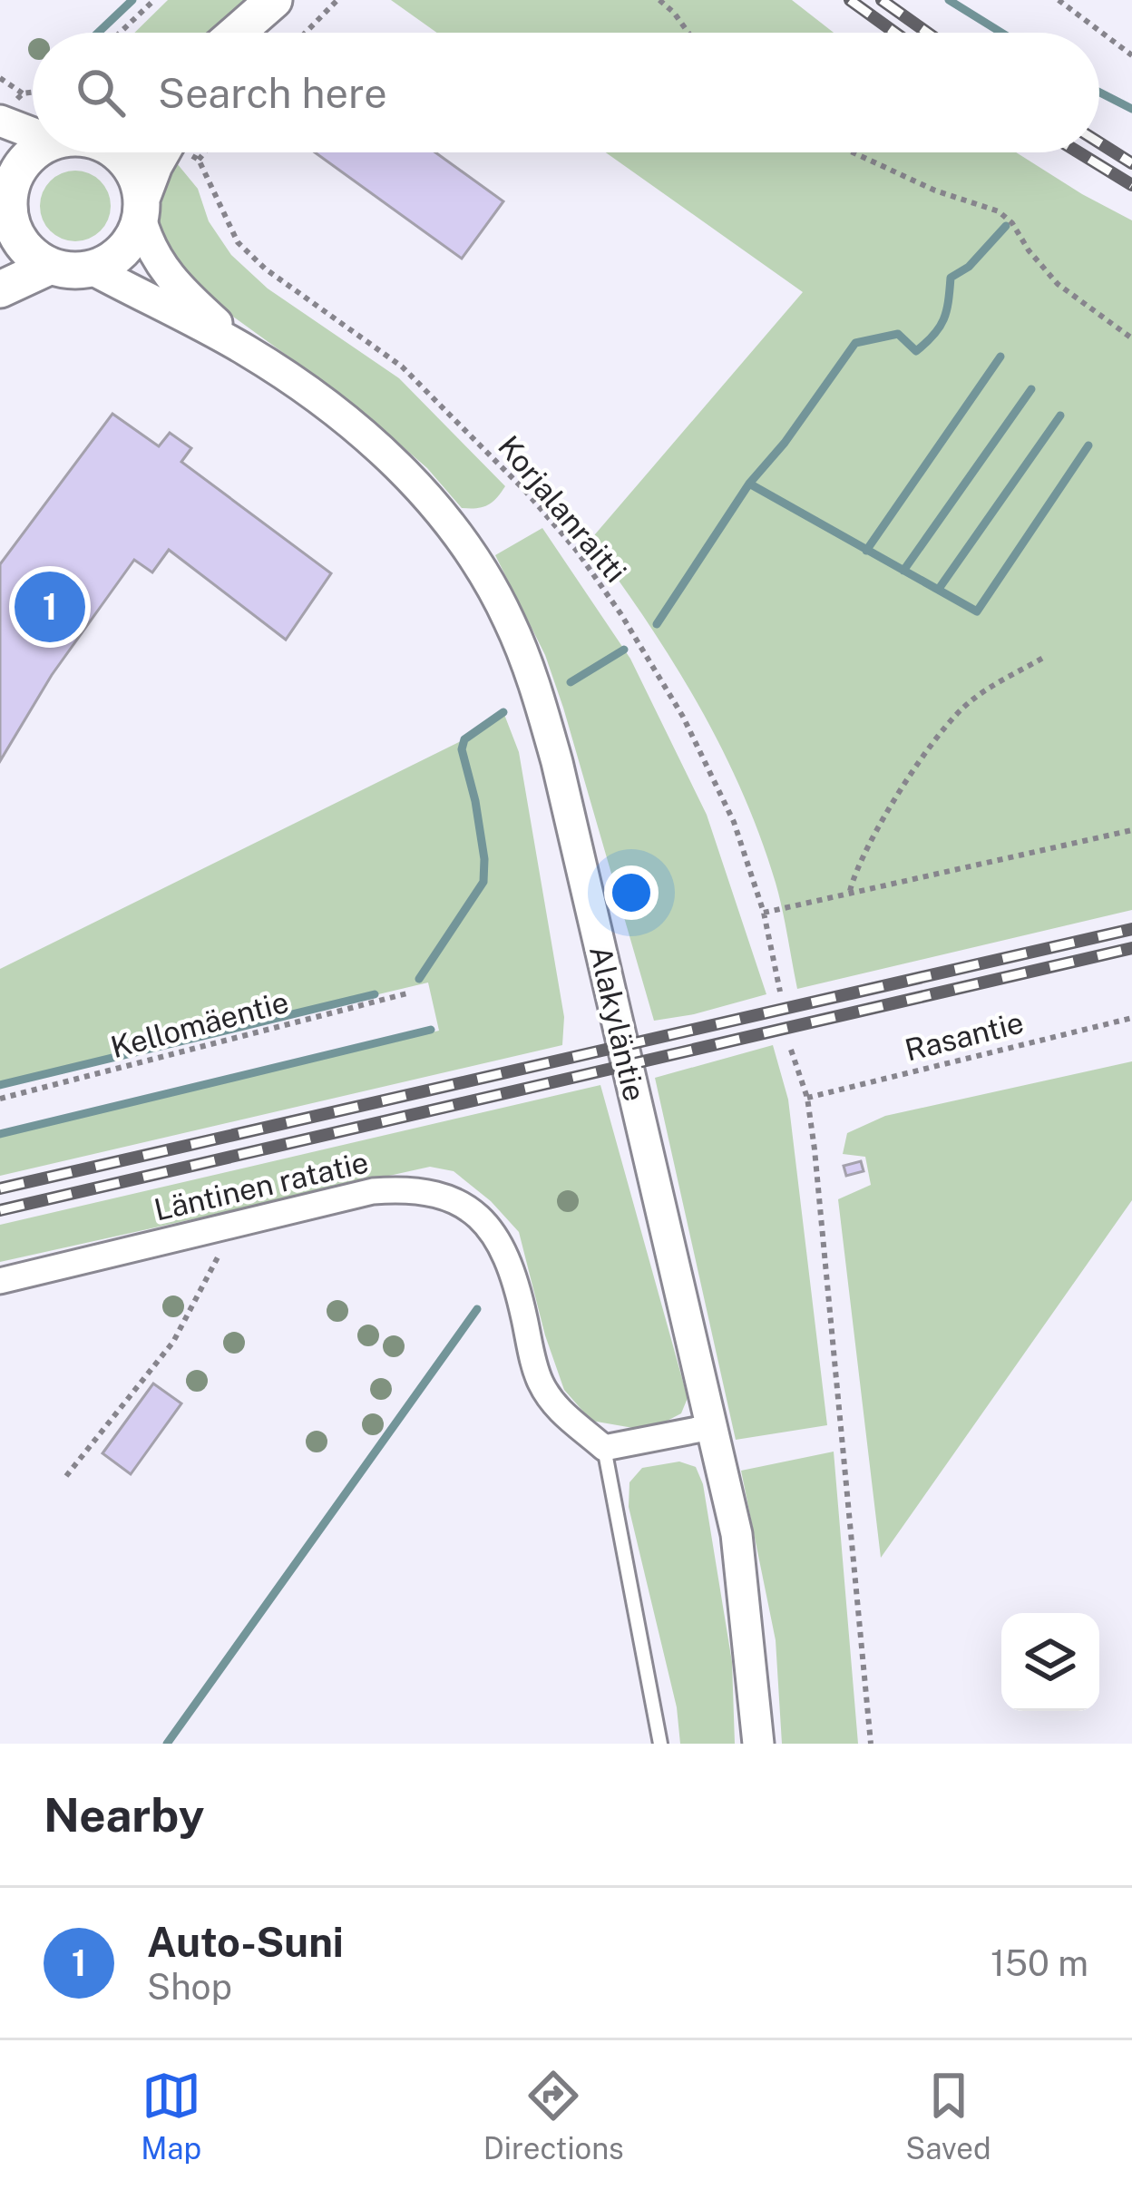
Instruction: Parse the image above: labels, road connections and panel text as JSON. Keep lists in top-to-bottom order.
{
  "streets": {
    "street": ["Alakyläntie", "Läntinen ratatie"],
    "path": ["Korjalanraitti", "Kellomäentie", "Rasantie"]
  },
  "page": {
    "search": "Search here",
    "pins": "1",
    "heading": "Nearby",
    "list": [
      {
        "mark": "1",
        "name": "Auto-Suni",
        "note": "Shop",
        "value": "150 m"
      }
    ],
    "nav": ["Map", "Directions", "Saved"]
  }
}
